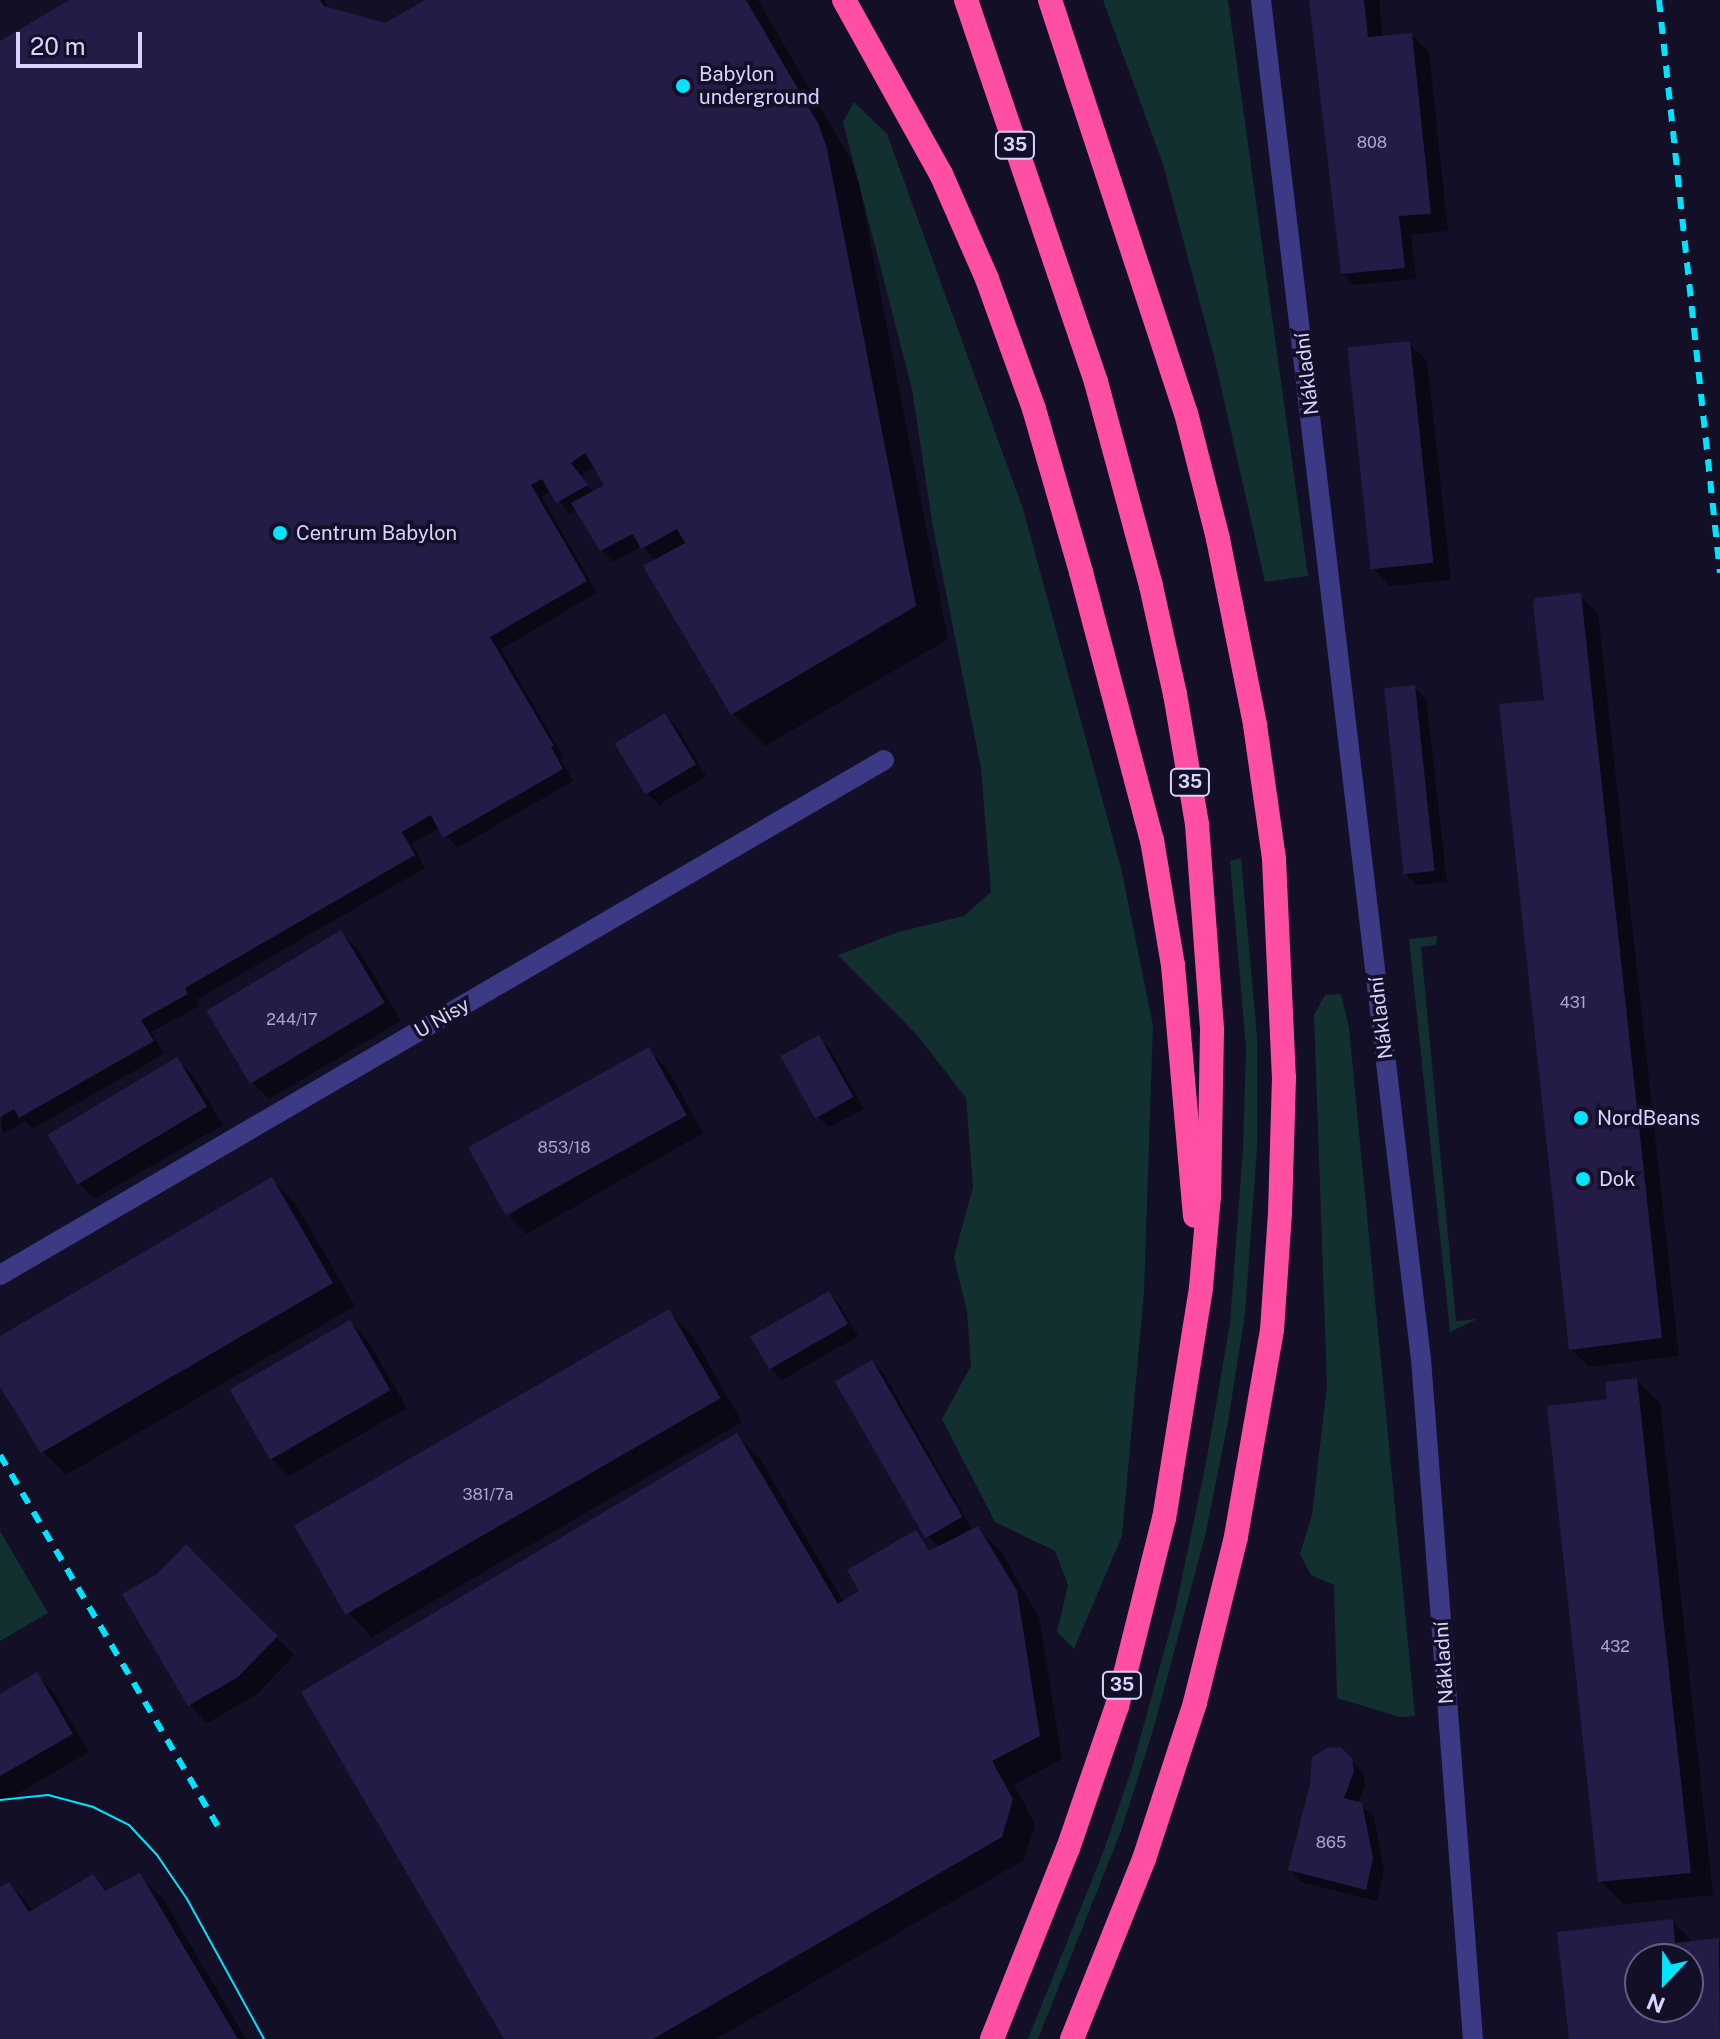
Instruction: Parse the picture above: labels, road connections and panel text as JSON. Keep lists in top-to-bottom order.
{
  "streets": {
    "highway": ["35"],
    "street": ["Nákladní", "U Nisy"]
  },
  "places": [
    "Babylon underground",
    "Centrum Babylon",
    "NordBeans",
    "Dok"
  ],
  "house_numbers": [
    "808",
    "431",
    "244/17",
    "853/18",
    "381/7a",
    "432",
    "865"
  ],
  "scale_bar": "20 m",
  "north": "bottom"
}
